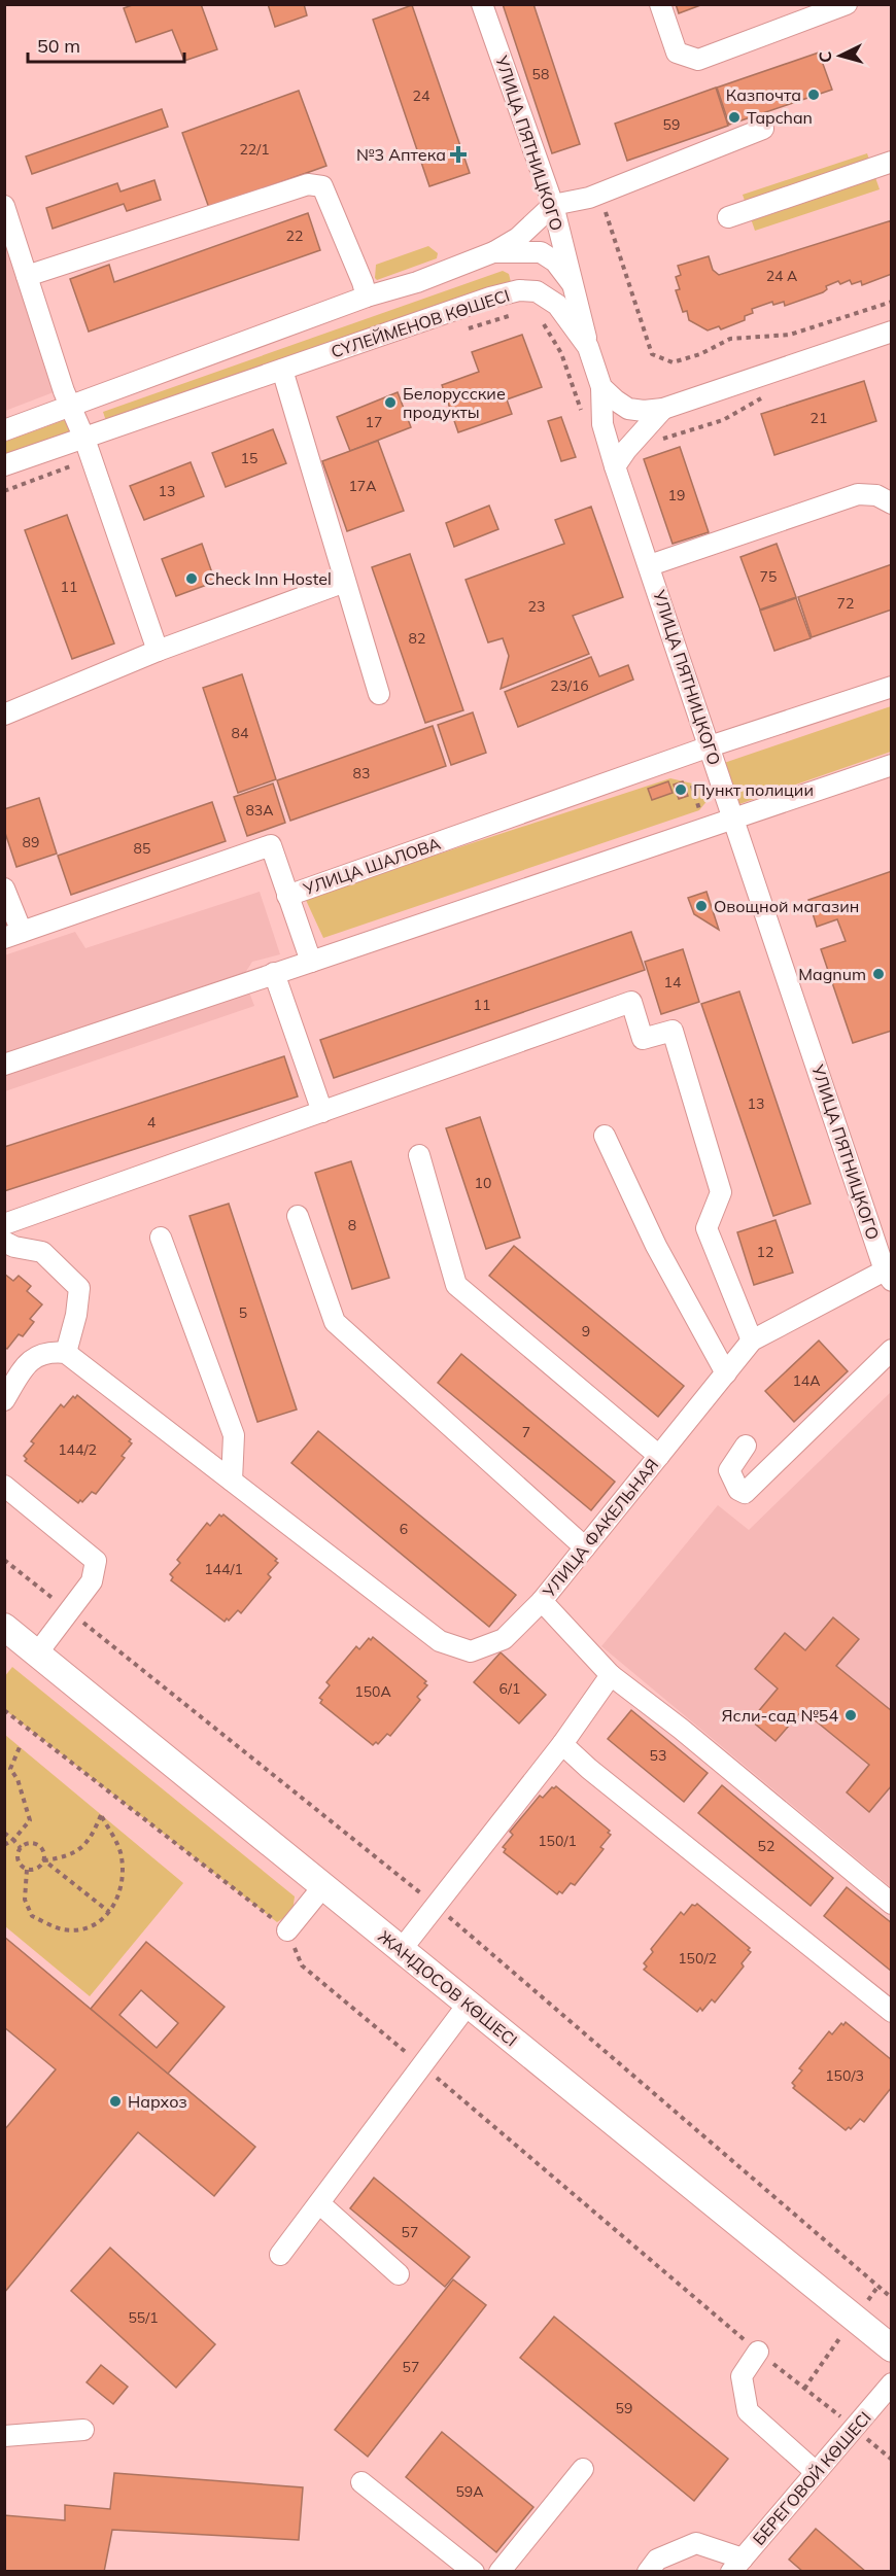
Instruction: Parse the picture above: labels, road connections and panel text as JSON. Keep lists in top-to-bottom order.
{
  "streets": {
    "main road": ["ЖАНДОСОВ КӨШЕСІ"],
    "street": [
      "УЛИЦА ПЯТНИЦКОГО",
      "СҮЛЕЙМЕНОВ КӨШЕСІ",
      "УЛИЦА ШАЛОВА",
      "УЛИЦА ФАКЕЛЬНАЯ",
      "БЕРЕГОВОЙ КӨШЕСІ"
    ]
  },
  "crossings": [
    ["УЛИЦА ПЯТНИЦКОГО", "СҮЛЕЙМЕНОВ КӨШЕСІ"],
    ["УЛИЦА ПЯТНИЦКОГО", "УЛИЦА ШАЛОВА"],
    ["УЛИЦА ПЯТНИЦКОГО", "УЛИЦА ФАКЕЛЬНАЯ"]
  ],
  "places": {
    "other": [
      "Казпочта",
      "Tapchan",
      "Белорусские продукты",
      "Check Inn Hostel",
      "Пункт полиции",
      "Овощной магазин",
      "Magnum",
      "Ясли-сад №54",
      "Нархоз"
    ],
    "health": ["№3 Аптека"]
  },
  "house_numbers": [
    "58",
    "24",
    "59",
    "22/1",
    "22",
    "24 А",
    "21",
    "17",
    "15",
    "17А",
    "13",
    "19",
    "75",
    "11",
    "72",
    "23",
    "82",
    "23/1б",
    "84",
    "83",
    "83А",
    "89",
    "85",
    "14",
    "11",
    "13",
    "4",
    "10",
    "8",
    "12",
    "5",
    "9",
    "14А",
    "7",
    "144/2",
    "6",
    "144/1",
    "6/1",
    "150A",
    "53",
    "150/1",
    "52",
    "150/2",
    "150/3",
    "57",
    "55/1",
    "57",
    "59",
    "59А"
  ],
  "scale_bar": "50 m",
  "north": "left"
}
